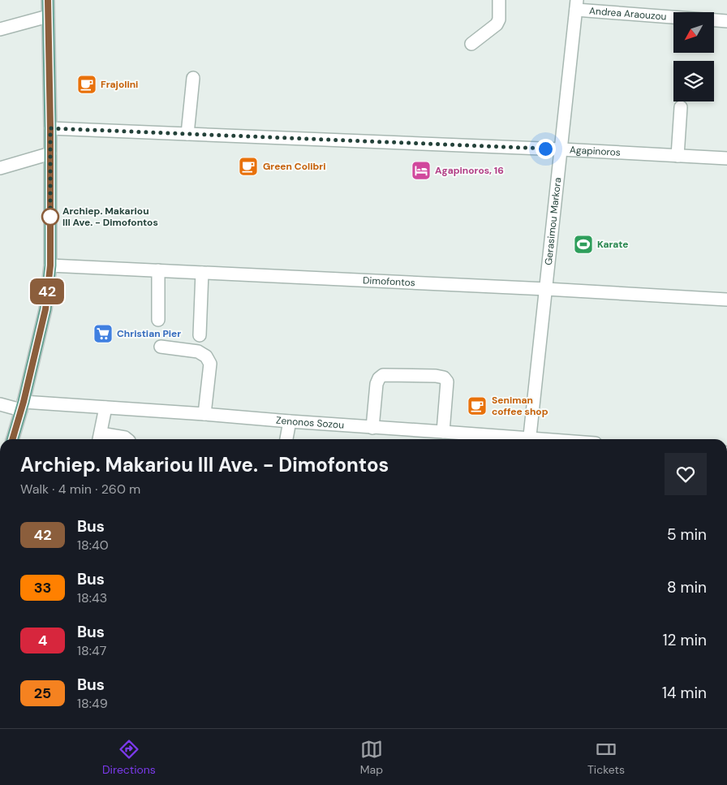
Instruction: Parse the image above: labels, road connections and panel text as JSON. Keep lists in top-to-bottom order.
{
  "streets": {
    "street": [
      "Andrea Araouzou",
      "Agapinoros",
      "Gerasimou Markora",
      "Dimofontos",
      "Zenonos Sozou"
    ]
  },
  "crossings": [
    ["Andrea Araouzou", "Gerasimou Markora"],
    ["Agapinoros", "Gerasimou Markora"],
    ["Gerasimou Markora", "Dimofontos"]
  ],
  "places": {
    "cafe": ["Frajolini", "Green Colibri", "Seniman coffee shop"],
    "hotel": ["Agapinoros, 16"],
    "other": ["Archiep. Makariou III Ave. - Dimofontos"],
    "sports": ["Karate"],
    "supermarket": ["Christian Pier"]
  },
  "lines": ["bus line 42"],
  "north": "bottom left",
  "page": {
    "on_map": "42",
    "heading": ["Archiep. Makariou III Ave. - Dimofontos", "Walk · 4 min · 260 m"],
    "list": [
      {
        "mark": "42",
        "name": "Bus",
        "note": "18:40",
        "value": "5 min"
      },
      {
        "mark": "33",
        "name": "Bus",
        "note": "18:43",
        "value": "8 min"
      },
      {
        "mark": "4",
        "name": "Bus",
        "note": "18:47",
        "value": "12 min"
      },
      {
        "mark": "25",
        "name": "Bus",
        "note": "18:49",
        "value": "14 min"
      }
    ],
    "tabs": ["Directions", "Map", "Tickets"]
  }
}
